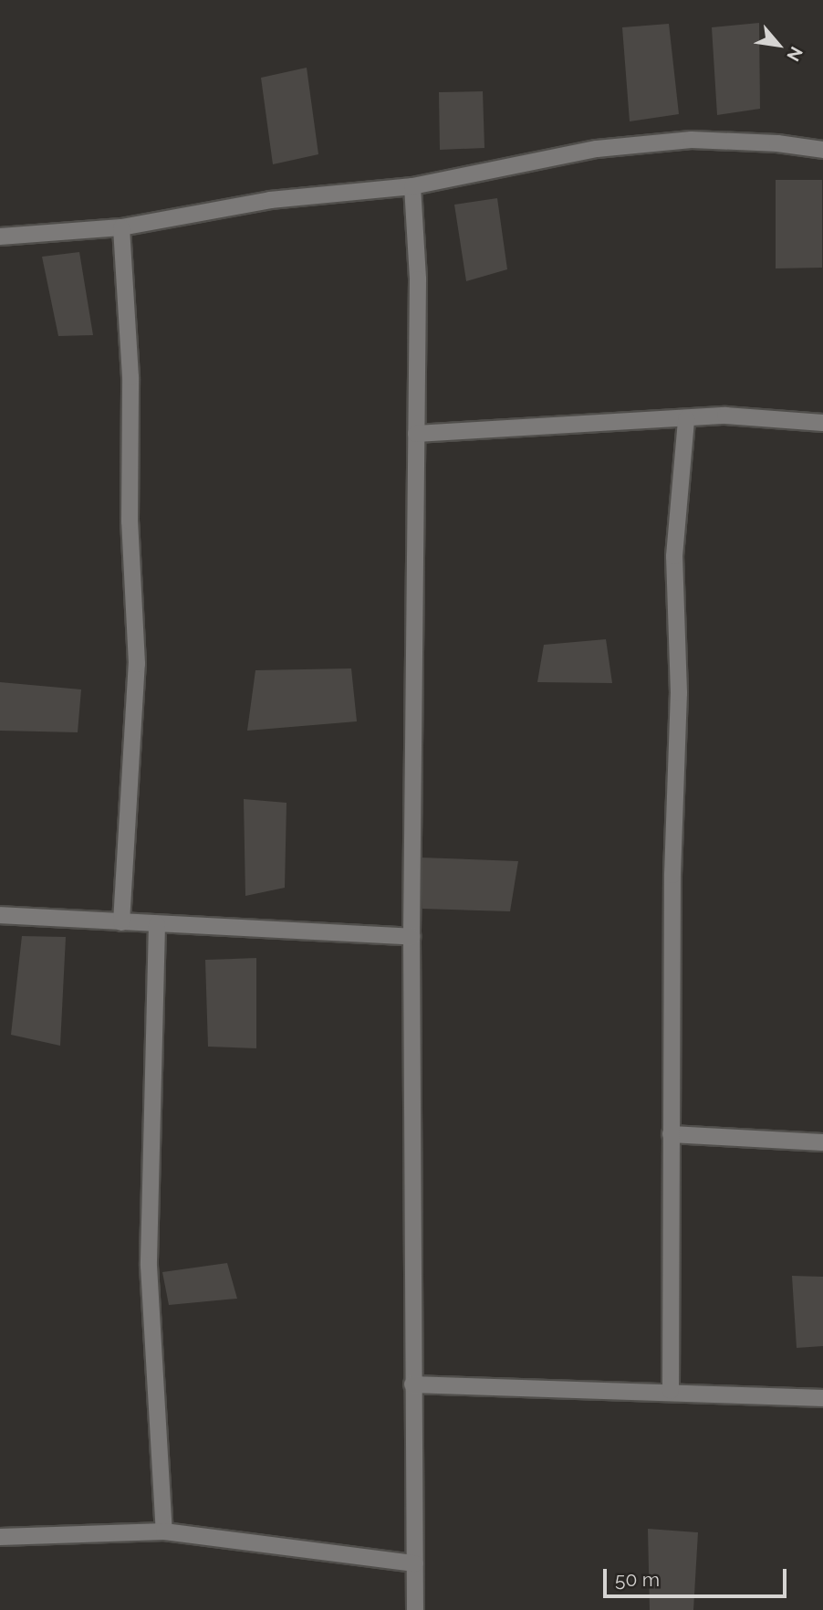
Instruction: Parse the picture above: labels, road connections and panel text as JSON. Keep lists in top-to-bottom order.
{
  "scale_bar": "50 m",
  "north": "bottom right"
}
